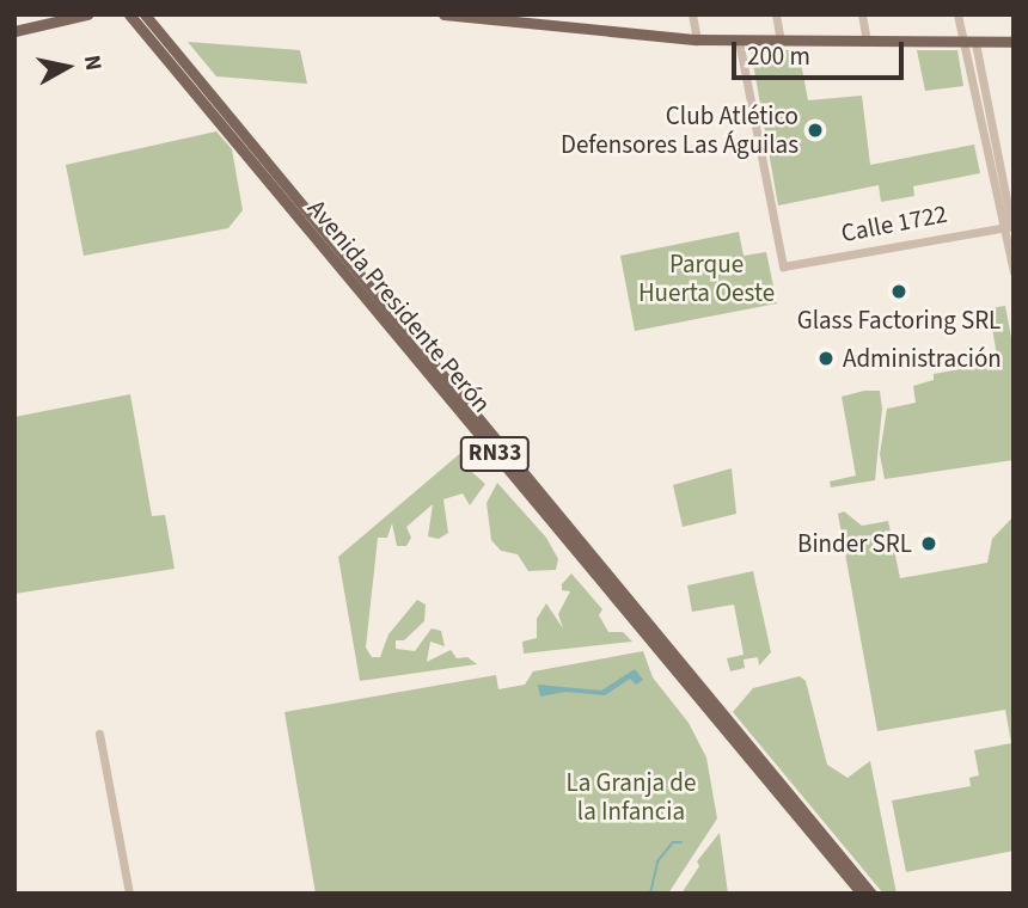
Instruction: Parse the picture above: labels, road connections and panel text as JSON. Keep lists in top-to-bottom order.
{
  "streets": {
    "main road": ["Avenida Presidente Perón", "RN33"],
    "street": ["Calle 1722"]
  },
  "parks": ["Parque Huerta Oeste", "La Granja de la Infancia"],
  "places": [
    "Club Atlético Defensores Las Águilas",
    "Glass Factoring SRL",
    "Administración",
    "Binder SRL"
  ],
  "scale_bar": "200 m",
  "north": "right"
}
